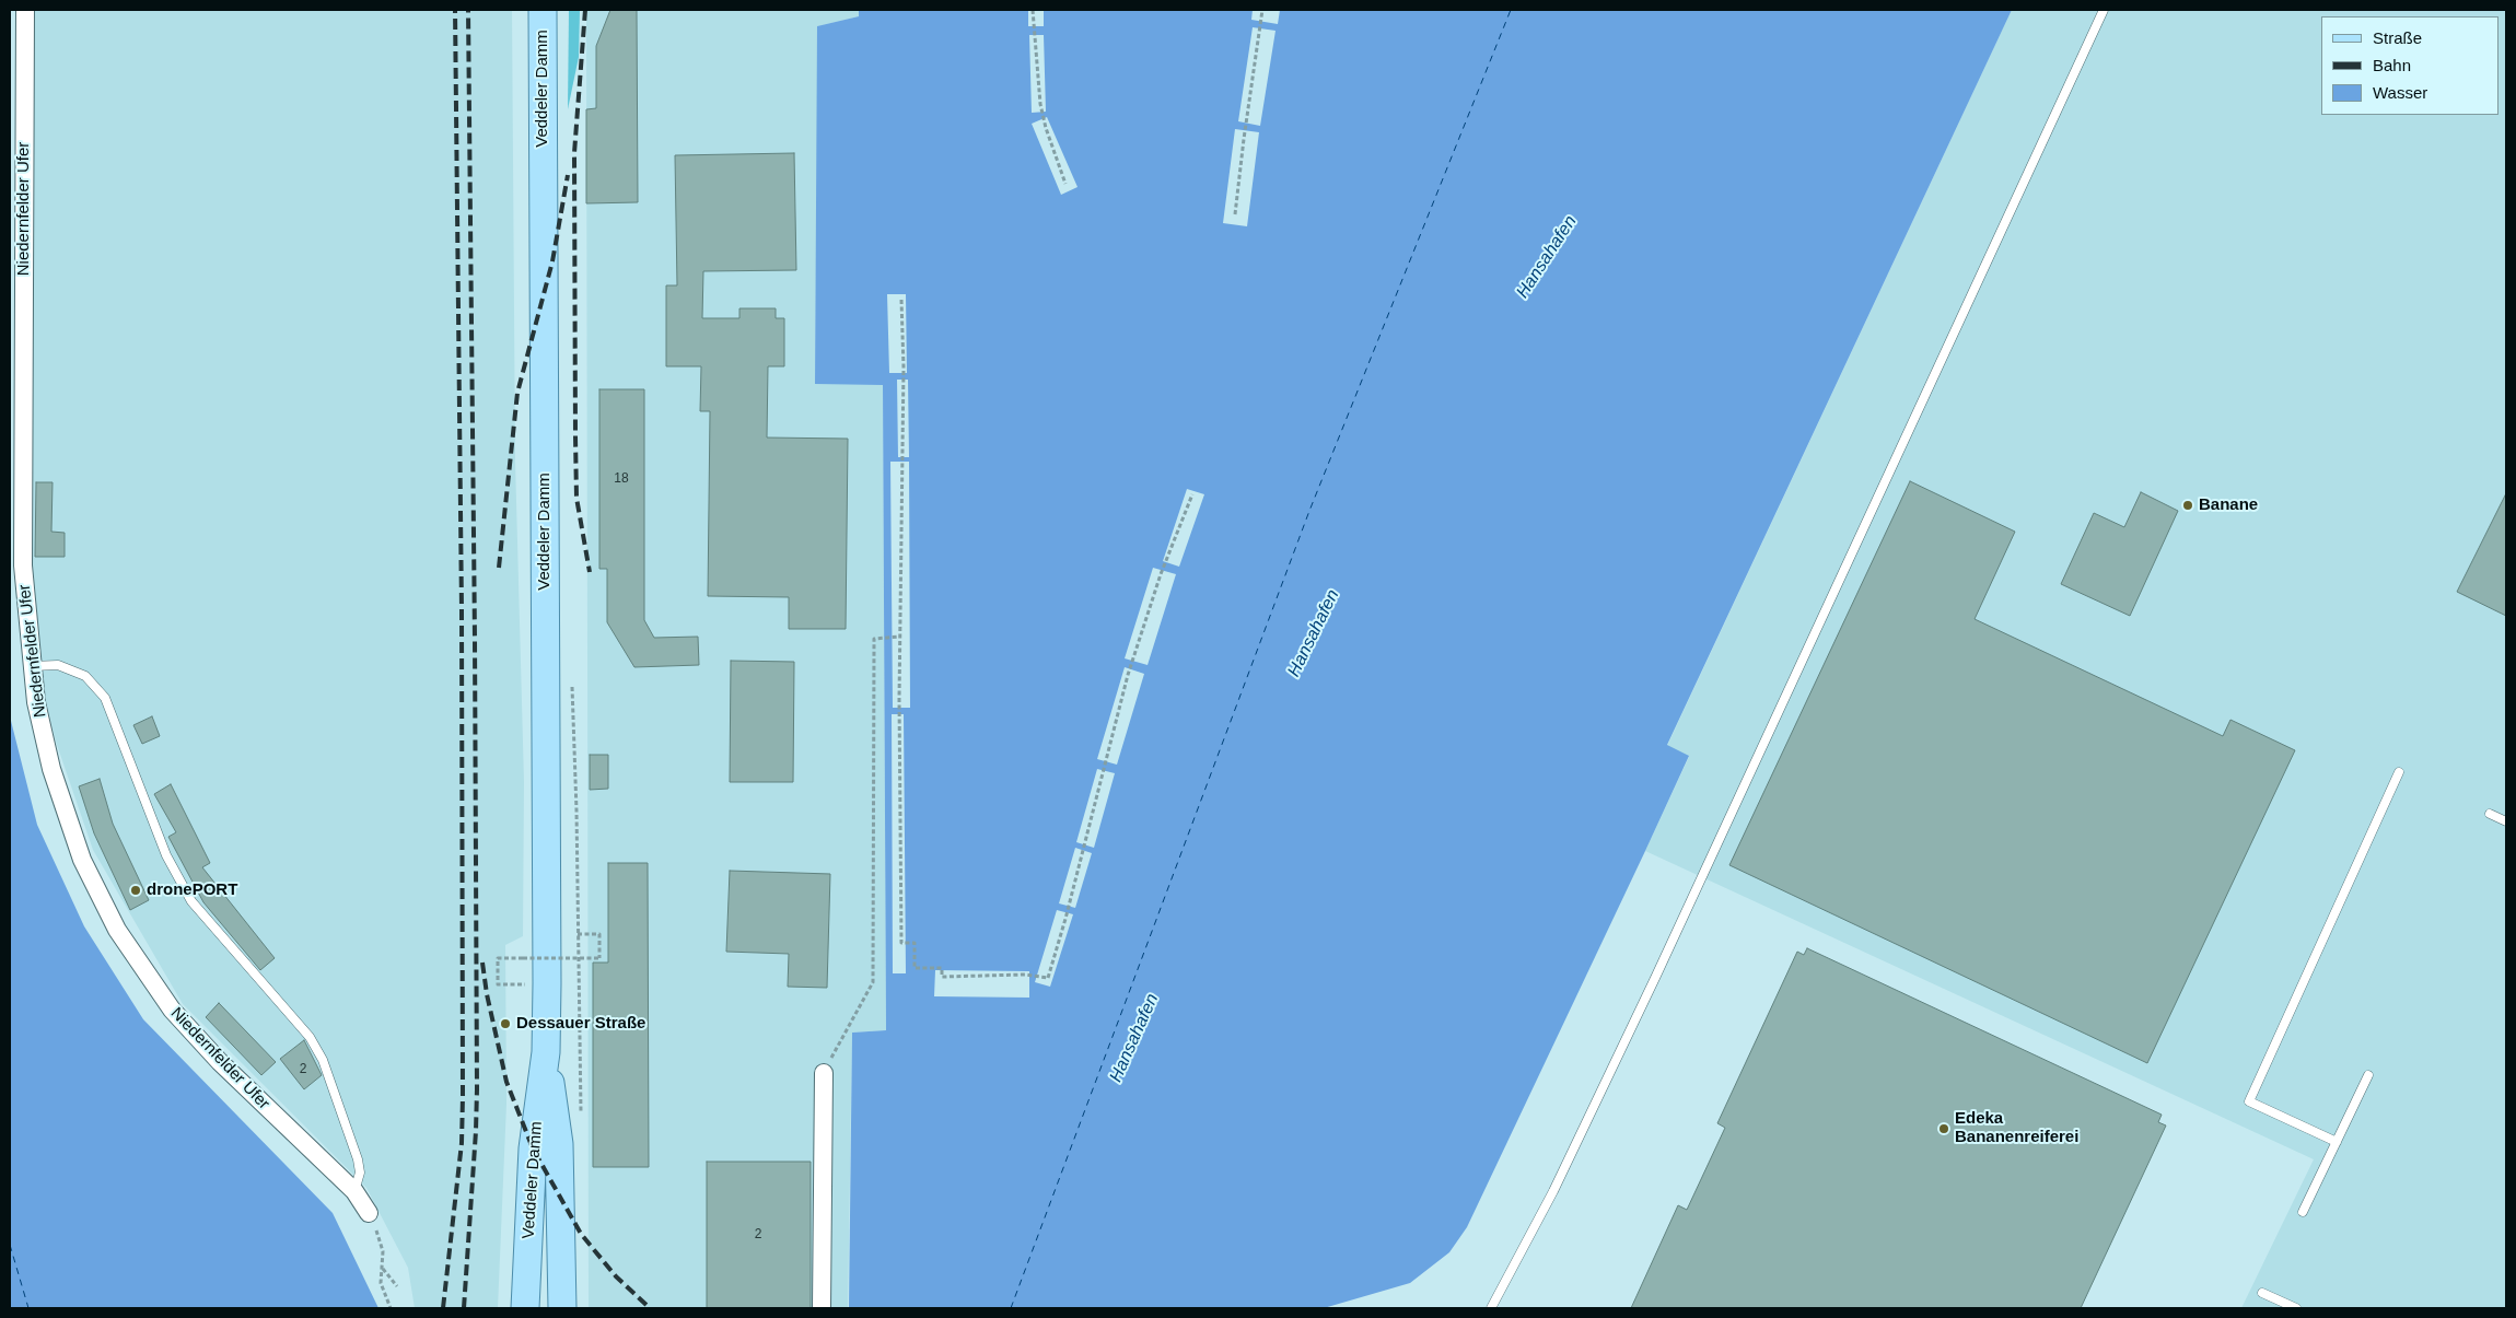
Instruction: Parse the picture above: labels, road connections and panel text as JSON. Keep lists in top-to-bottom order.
{
  "streets": {
    "main road": ["Veddeler Damm"],
    "street": ["Niedernfelder Ufer"]
  },
  "water": ["Hansahafen"],
  "places": [
    "Banane",
    "dronePORT",
    "Dessauer Straße",
    "Edeka Bananenreiferei"
  ],
  "house_numbers": ["18", "2", "2"],
  "legend": ["Straße", "Bahn", "Wasser"]
}
